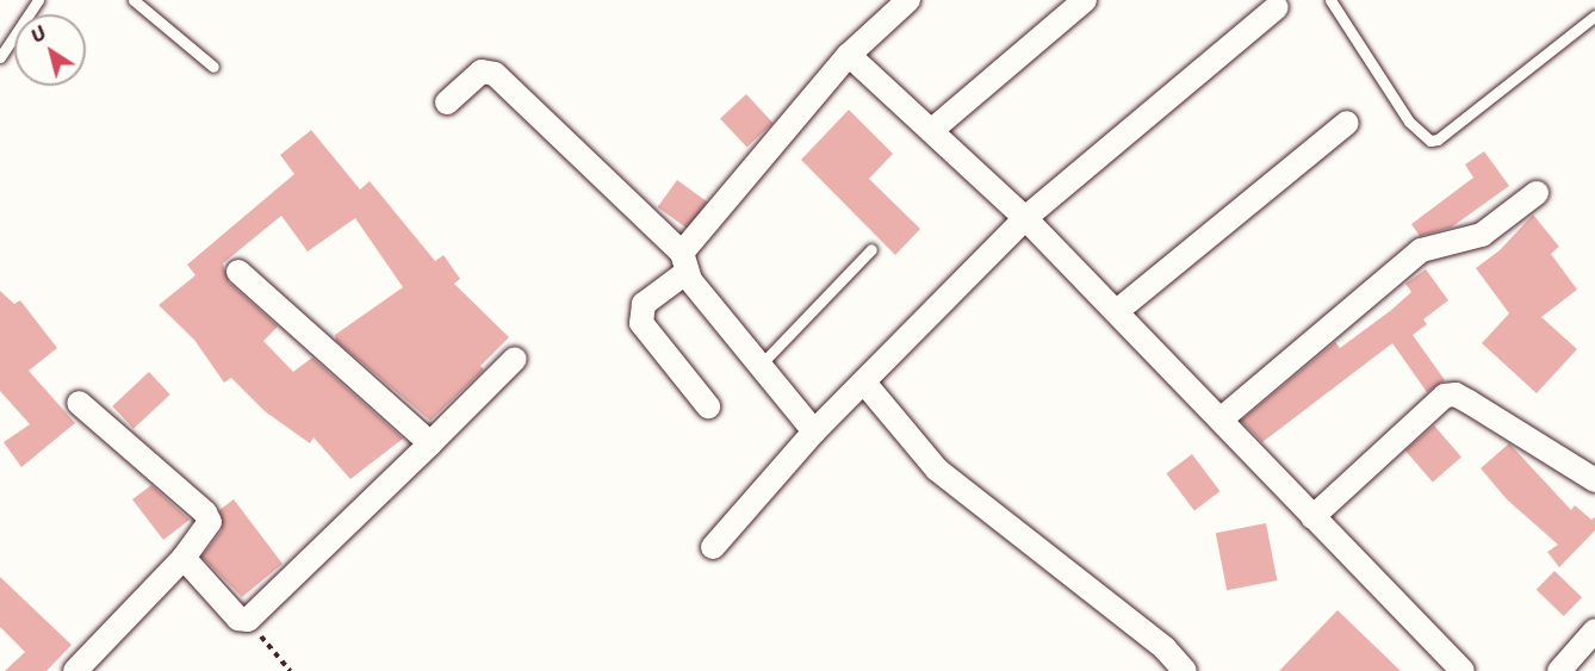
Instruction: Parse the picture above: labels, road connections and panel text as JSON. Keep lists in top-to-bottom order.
{
  "north": "top left"
}
